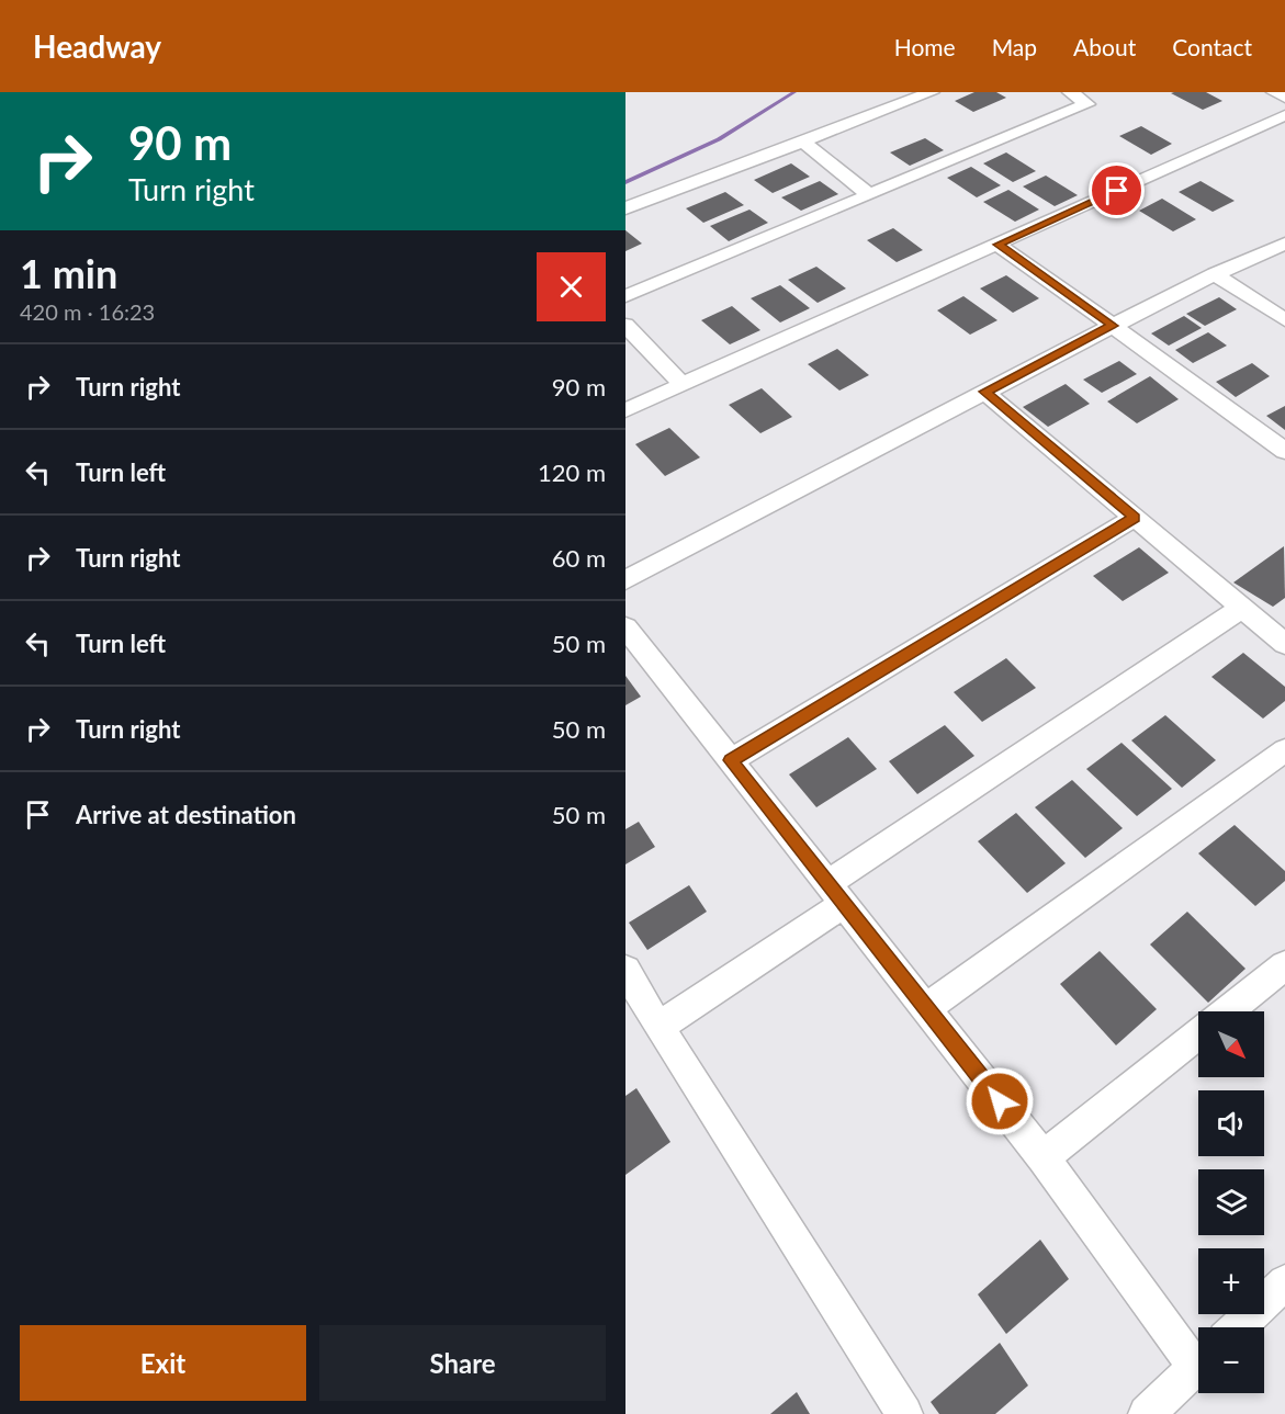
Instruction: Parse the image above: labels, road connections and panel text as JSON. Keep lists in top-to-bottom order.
{
  "north": "bottom right",
  "page": {
    "header": "Headway",
    "nav": [
      "Home",
      "Map",
      "About",
      "Contact"
    ],
    "turn": ["90 m", "Turn right"],
    "heading": ["1 min", "420 m · 16:23"],
    "list": [
      {
        "name": "Turn right",
        "value": "90 m"
      },
      {
        "name": "Turn left",
        "value": "120 m"
      },
      {
        "name": "Turn right",
        "value": "60 m"
      },
      {
        "name": "Turn left",
        "value": "50 m"
      },
      {
        "name": "Turn right",
        "value": "50 m"
      },
      {
        "name": "Arrive at destination",
        "value": "50 m"
      }
    ],
    "map_buttons": ["+", "−"],
    "buttons": ["Exit", "Share"]
  }
}
